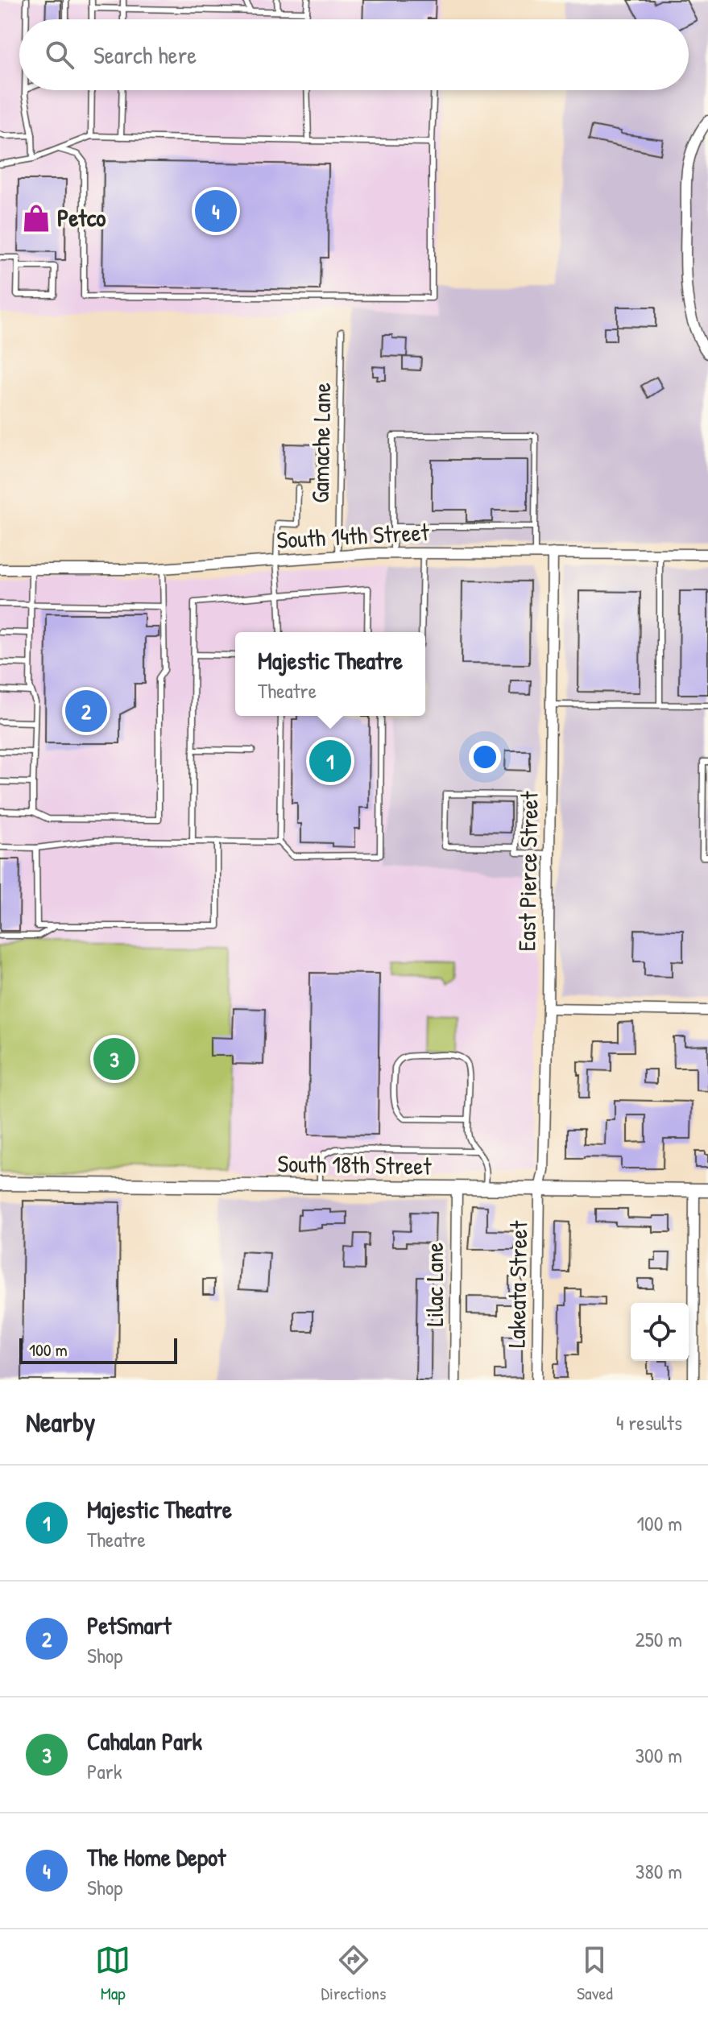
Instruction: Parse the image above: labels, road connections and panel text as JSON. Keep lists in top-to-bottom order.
{
  "streets": {
    "street": [
      "South 14th Street",
      "East Pierce Street",
      "South 18th Street",
      "Lilac Lane",
      "Lakeata Street"
    ],
    "lane": ["Gamache Lane"]
  },
  "crossings": [
    ["Gamache Lane", "South 14th Street"],
    ["South 14th Street", "East Pierce Street"],
    ["East Pierce Street", "South 18th Street"],
    ["East Pierce Street", "Lakeata Street"],
    ["South 18th Street", "Lilac Lane"],
    ["South 18th Street", "Lakeata Street"]
  ],
  "places": {
    "shop": ["Petco"]
  },
  "scale_bar": "100 m",
  "page": {
    "search": "Search here",
    "pins": [
      "4",
      "2",
      "1",
      "3"
    ],
    "popup": ["Majestic Theatre", "Theatre"],
    "scale": "100 m",
    "heading": ["Nearby", "4 results"],
    "list": [
      {
        "mark": "1",
        "name": "Majestic Theatre",
        "note": "Theatre",
        "value": "100 m"
      },
      {
        "mark": "2",
        "name": "PetSmart",
        "note": "Shop",
        "value": "250 m"
      },
      {
        "mark": "3",
        "name": "Cahalan Park",
        "note": "Park",
        "value": "300 m"
      },
      {
        "mark": "4",
        "name": "The Home Depot",
        "note": "Shop",
        "value": "380 m"
      }
    ],
    "nav": ["Map", "Directions", "Saved"]
  }
}
